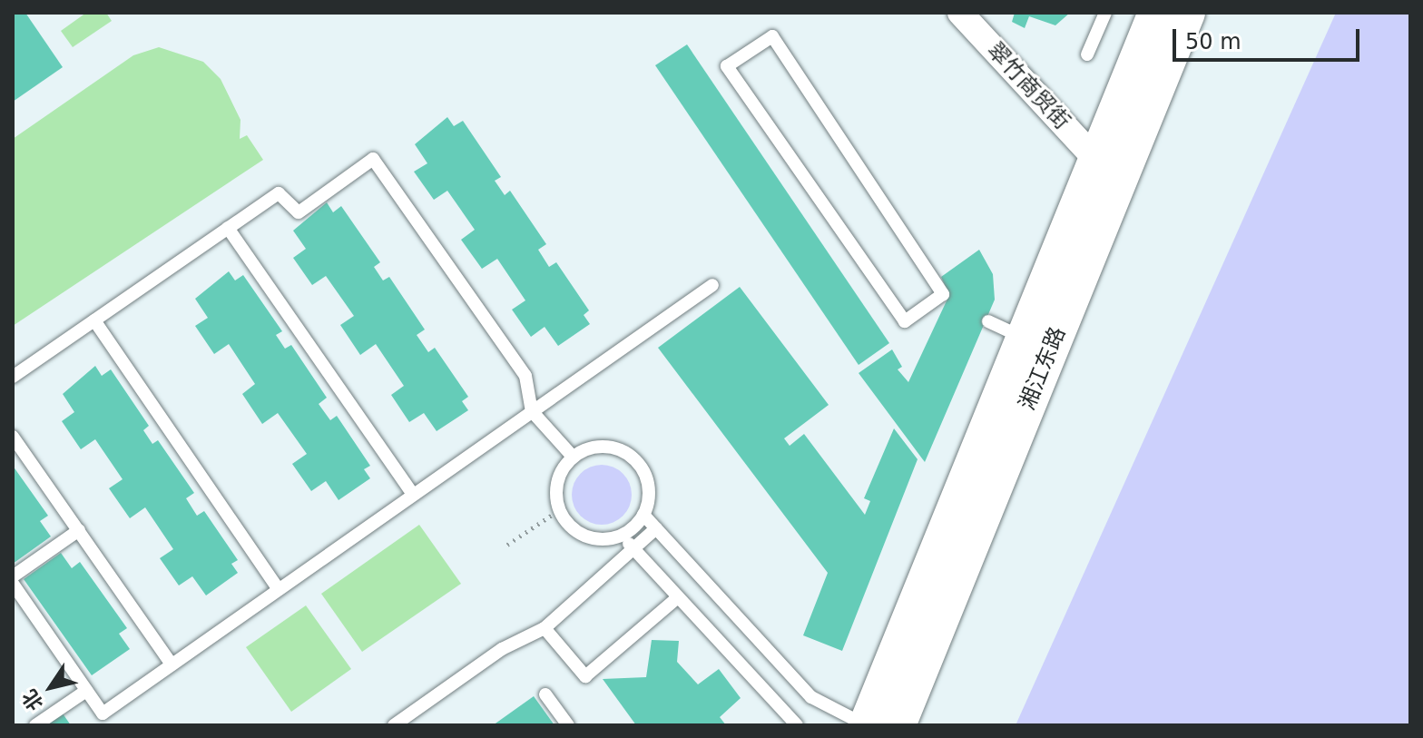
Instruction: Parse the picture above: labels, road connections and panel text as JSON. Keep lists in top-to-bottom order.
{
  "streets": {
    "main road": ["湘江东路"],
    "street": ["翠竹商贸街"]
  },
  "crossings": [
    ["翠竹商贸街", "湘江东路"]
  ],
  "scale_bar": "50 m",
  "north": "bottom left"
}
